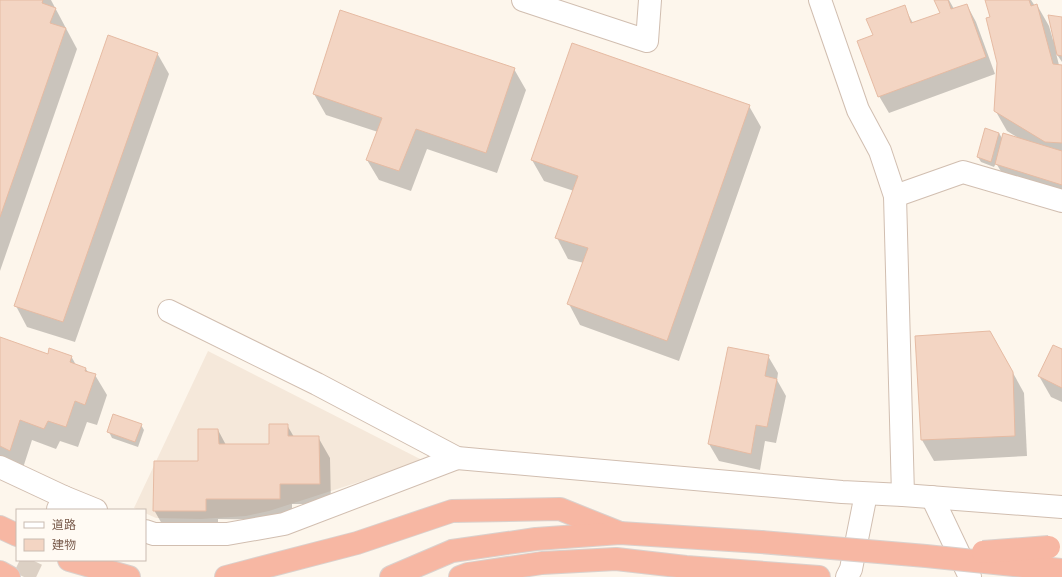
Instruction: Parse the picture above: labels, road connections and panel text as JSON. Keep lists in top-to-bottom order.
{
  "legend": ["道路", "建物"]
}
